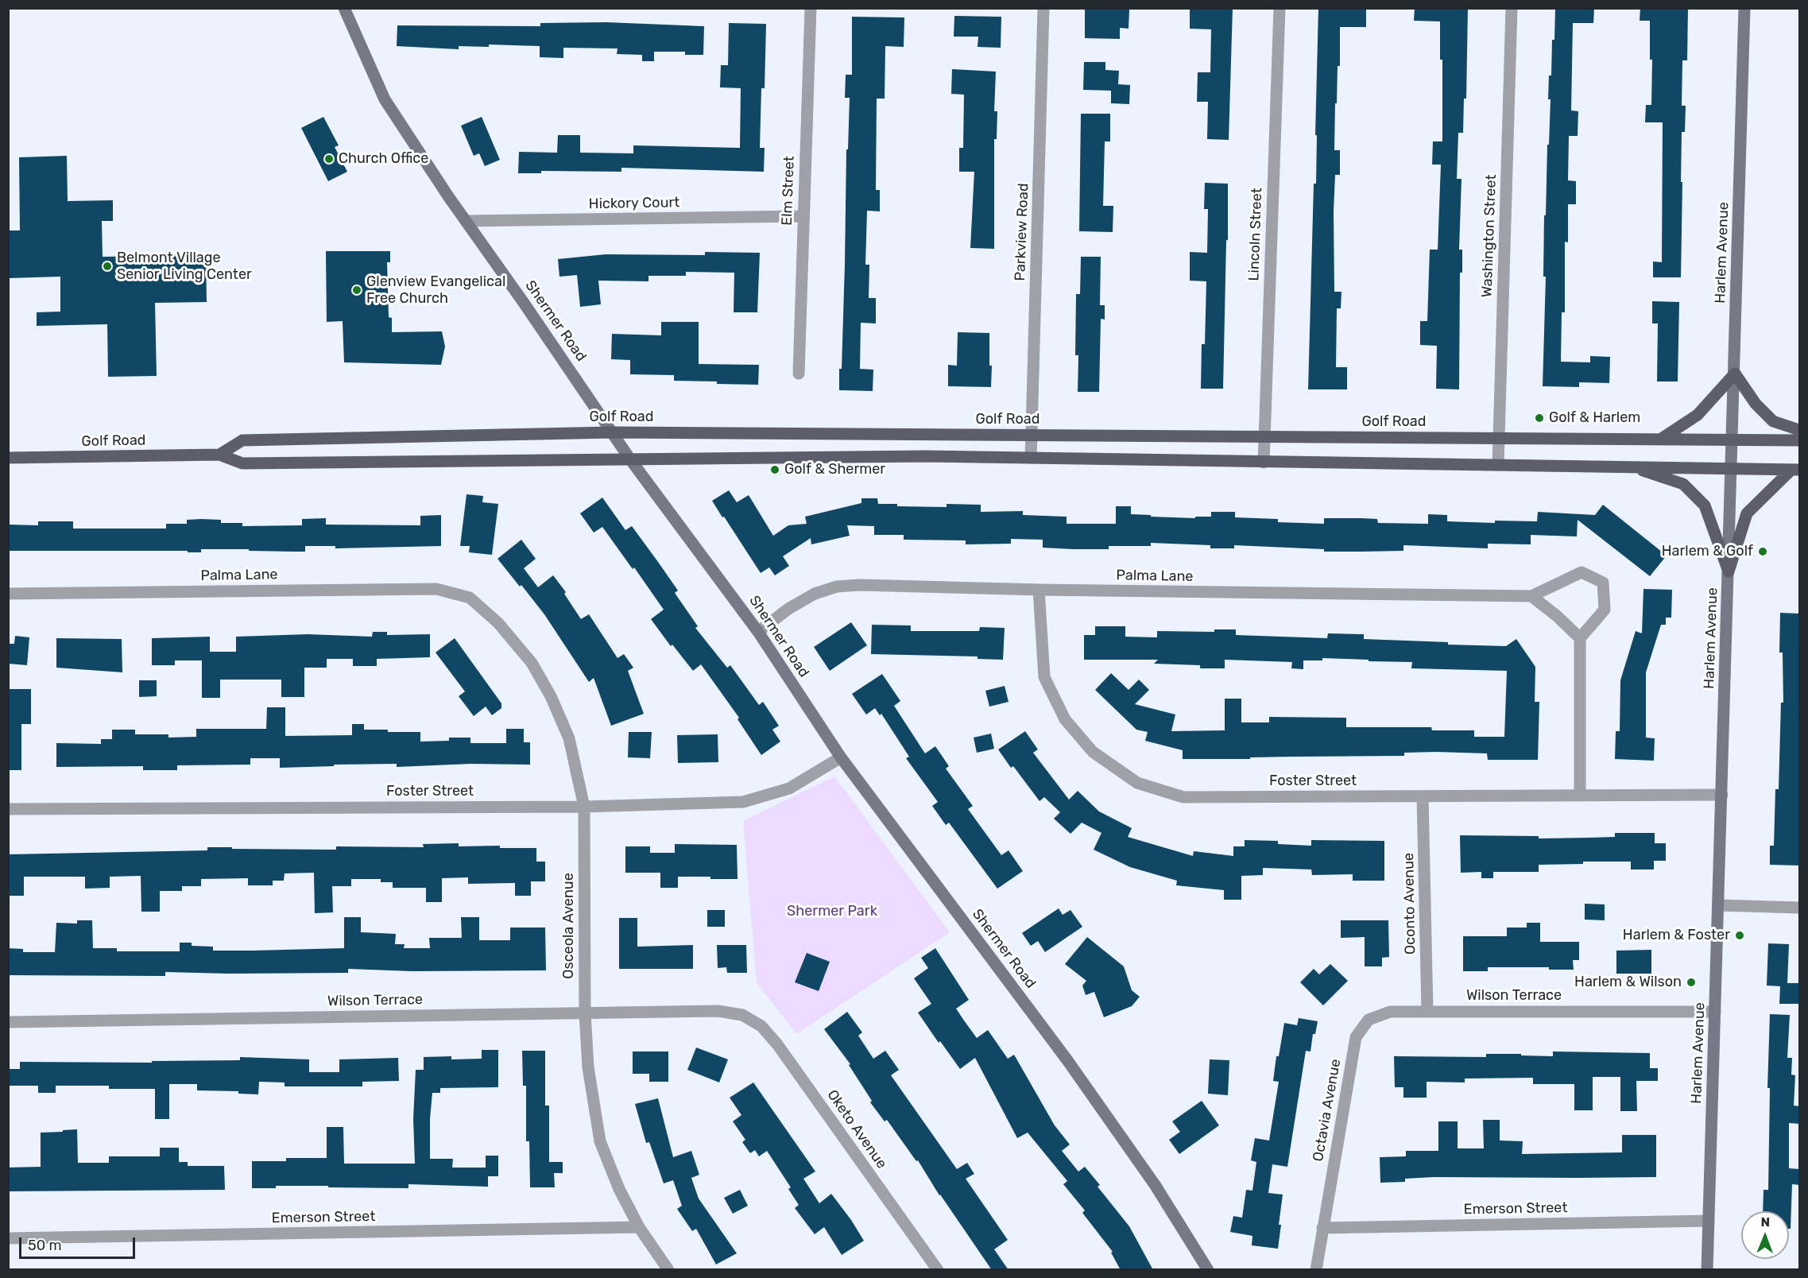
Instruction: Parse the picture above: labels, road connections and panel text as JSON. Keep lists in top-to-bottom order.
{
  "streets": {
    "main road": ["Harlem Avenue", "Shermer Road", "Golf Road"],
    "street": [
      "Elm Street",
      "Hickory Court",
      "Parkview Road",
      "Lincoln Street",
      "Washington Street",
      "Palma Lane",
      "Foster Street",
      "Oconto Avenue",
      "Osceola Avenue",
      "Wilson Terrace",
      "Octavia Avenue",
      "Oketo Avenue",
      "Emerson Street"
    ]
  },
  "crossings": [
    ["Elm Street", "Hickory Court"],
    ["Hickory Court", "Shermer Road"],
    ["Parkview Road", "Golf Road"],
    ["Lincoln Street", "Golf Road"],
    ["Washington Street", "Golf Road"],
    ["Harlem Avenue", "Golf Road"],
    ["Harlem Avenue", "Foster Street"],
    ["Harlem Avenue", "Wilson Terrace"],
    ["Harlem Avenue", "Emerson Street"],
    ["Shermer Road", "Golf Road"],
    ["Shermer Road", "Palma Lane"],
    ["Shermer Road", "Foster Street"],
    ["Palma Lane", "Foster Street"],
    ["Palma Lane", "Osceola Avenue"],
    ["Foster Street", "Oconto Avenue"],
    ["Foster Street", "Osceola Avenue"],
    ["Oconto Avenue", "Wilson Terrace"],
    ["Oconto Avenue", "Octavia Avenue"],
    ["Osceola Avenue", "Wilson Terrace"],
    ["Osceola Avenue", "Emerson Street"],
    ["Wilson Terrace", "Octavia Avenue"],
    ["Wilson Terrace", "Oketo Avenue"],
    ["Octavia Avenue", "Emerson Street"]
  ],
  "parks": ["Shermer Park"],
  "places": [
    "Church Office",
    "Belmont Village Senior Living Center",
    "Glenview Evangelical Free Church",
    "Golf & Harlem",
    "Golf & Shermer",
    "Harlem & Golf",
    "Harlem & Foster",
    "Harlem & Wilson"
  ],
  "scale_bar": "50 m",
  "north": "top"
}
